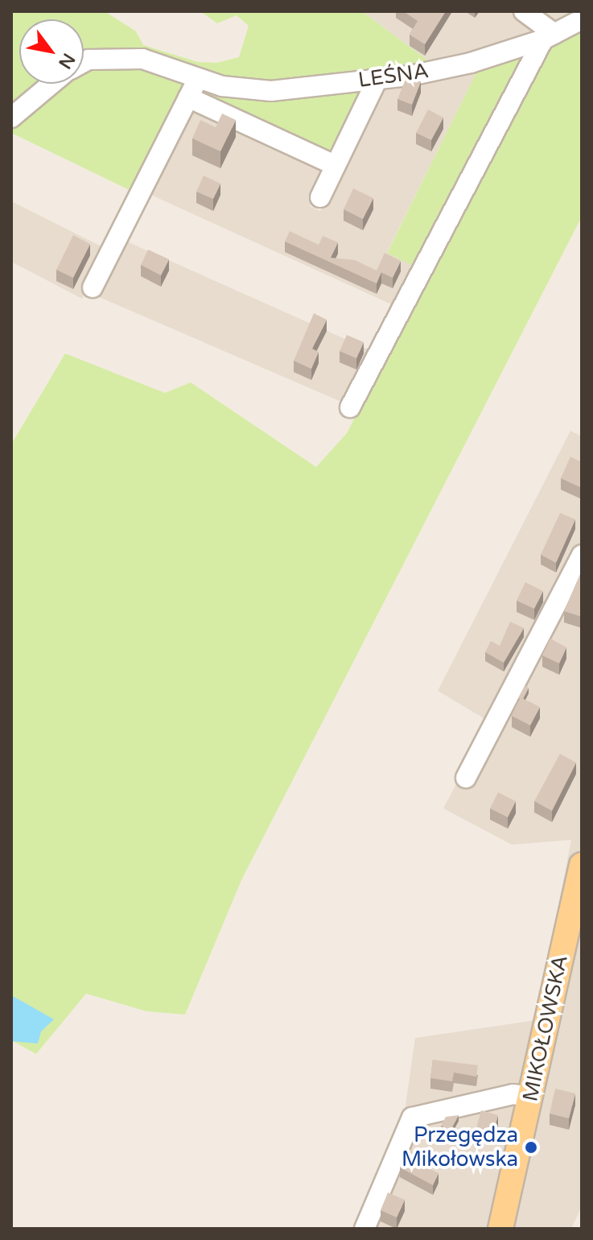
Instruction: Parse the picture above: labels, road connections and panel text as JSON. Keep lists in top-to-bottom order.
{
  "streets": {
    "main road": ["MIKOŁOWSKA"],
    "street": ["LEŚNA"]
  },
  "places": ["Przegędza Mikołowska"],
  "north": "bottom right"
}
